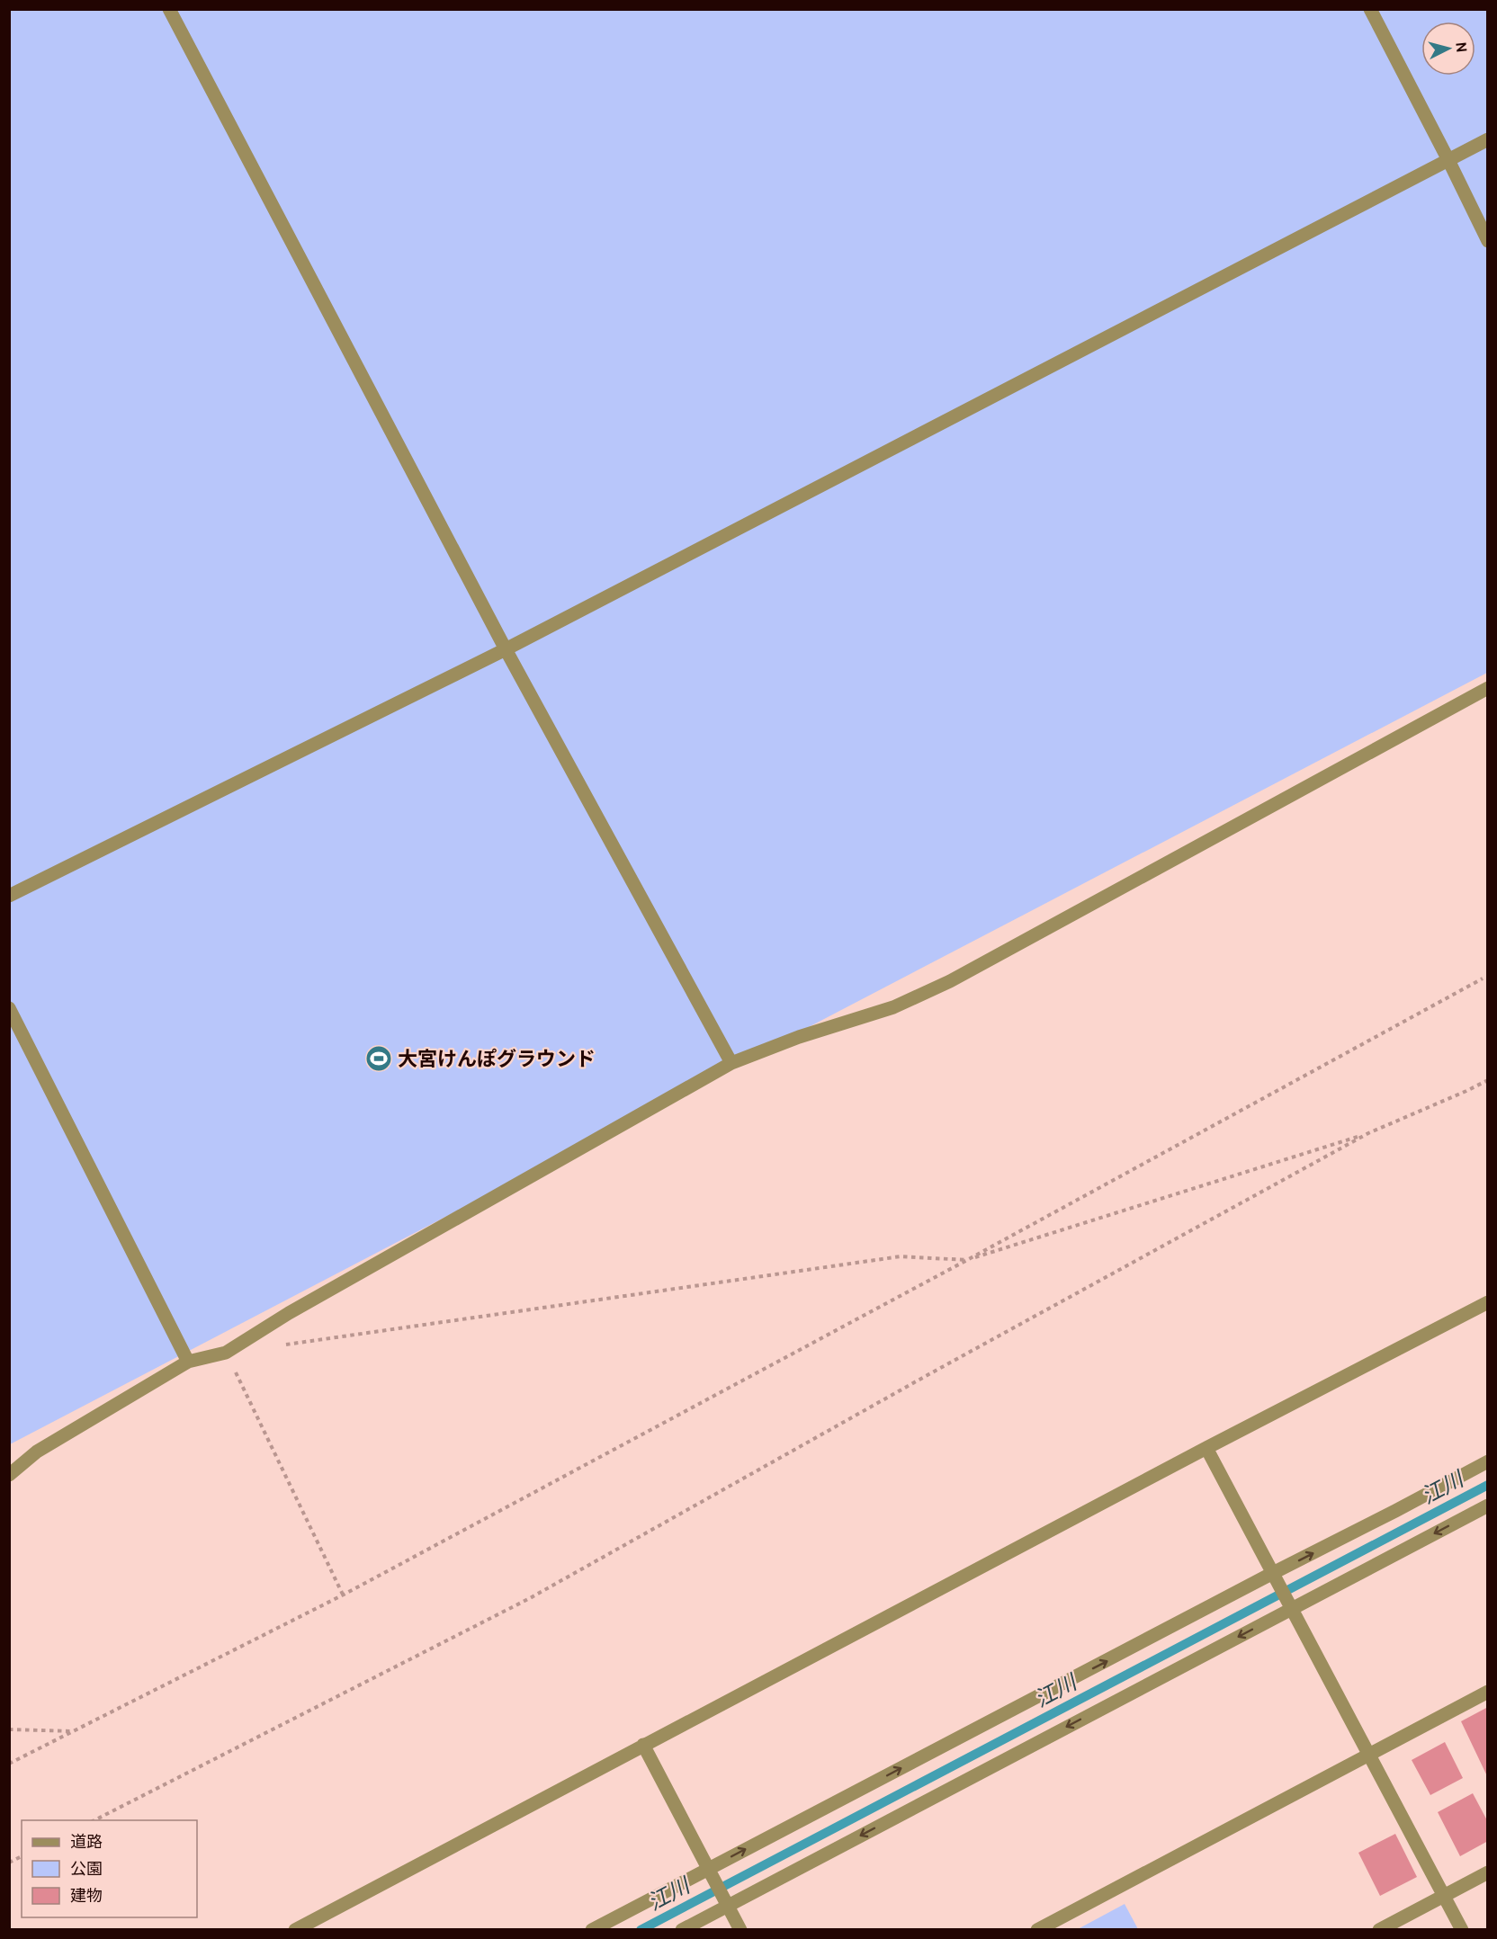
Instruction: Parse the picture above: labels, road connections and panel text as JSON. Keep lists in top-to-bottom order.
{
  "water": ["江川"],
  "places": {
    "sports": ["大宮けんぽグラウンド"]
  },
  "legend": ["道路", "公園", "建物"],
  "north": "right"
}
